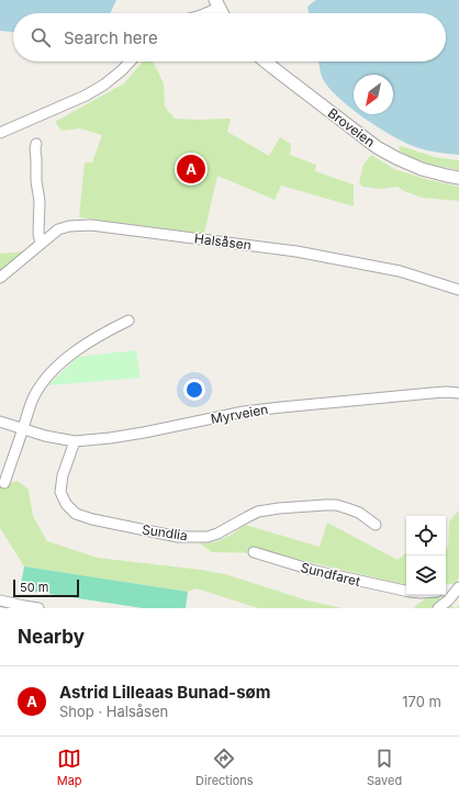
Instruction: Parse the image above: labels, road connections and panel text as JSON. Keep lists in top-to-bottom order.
{
  "streets": {
    "street": [
      "Broveien",
      "Halsåsen",
      "Myrveien",
      "Sundlia",
      "Sundfaret"
    ]
  },
  "crossings": [
    ["Myrveien", "Sundlia"]
  ],
  "scale_bar": "50 m",
  "north": "bottom left",
  "page": {
    "search": "Search here",
    "pins": "A",
    "scale": "50 m",
    "heading": "Nearby",
    "list": [
      {
        "mark": "A",
        "name": "Astrid Lilleaas Bunad-søm",
        "note": "Shop · Halsåsen",
        "value": "170 m"
      }
    ],
    "nav": ["Map", "Directions", "Saved"]
  }
}
